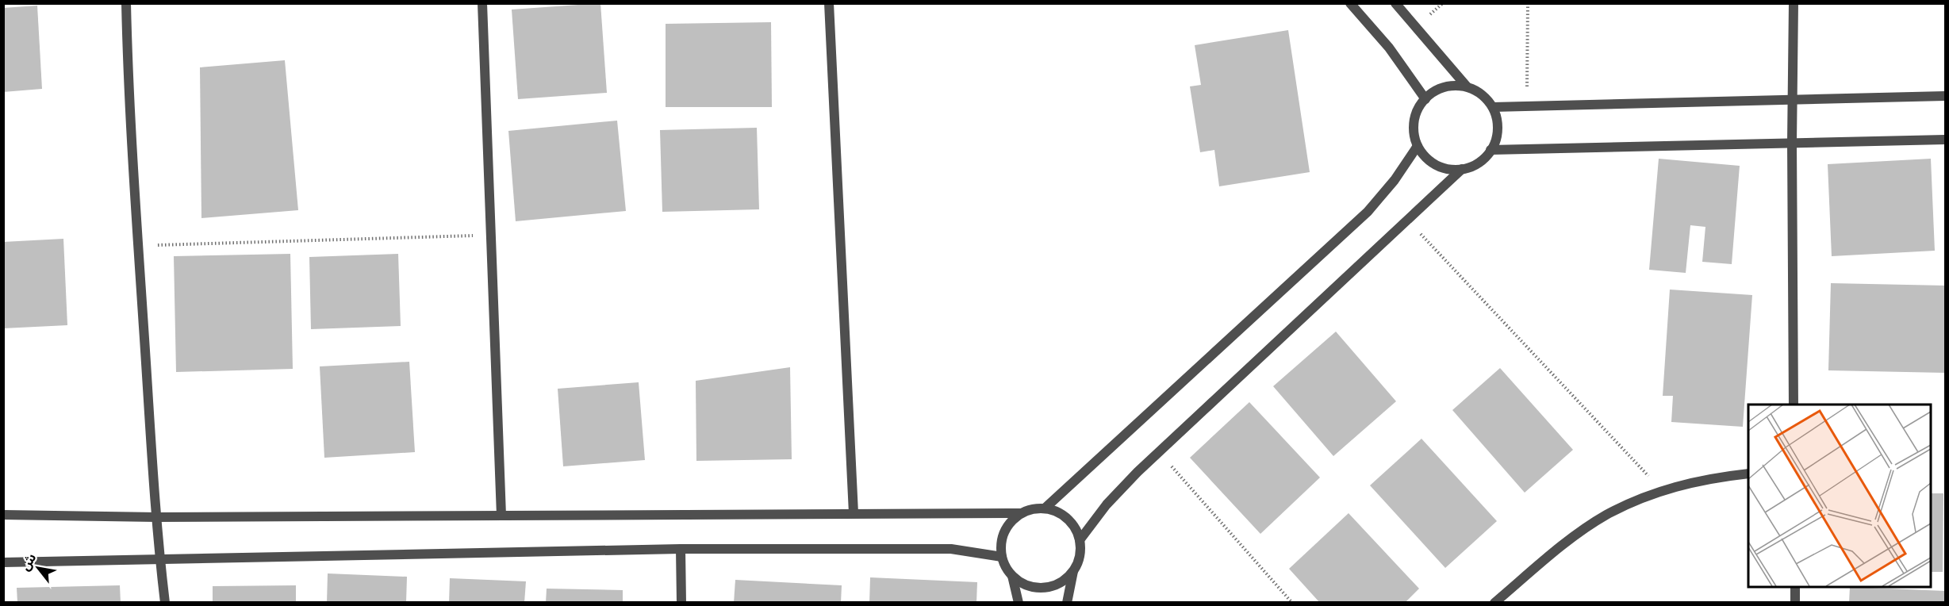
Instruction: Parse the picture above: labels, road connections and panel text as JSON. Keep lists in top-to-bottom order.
{
  "north": "top left"
}
